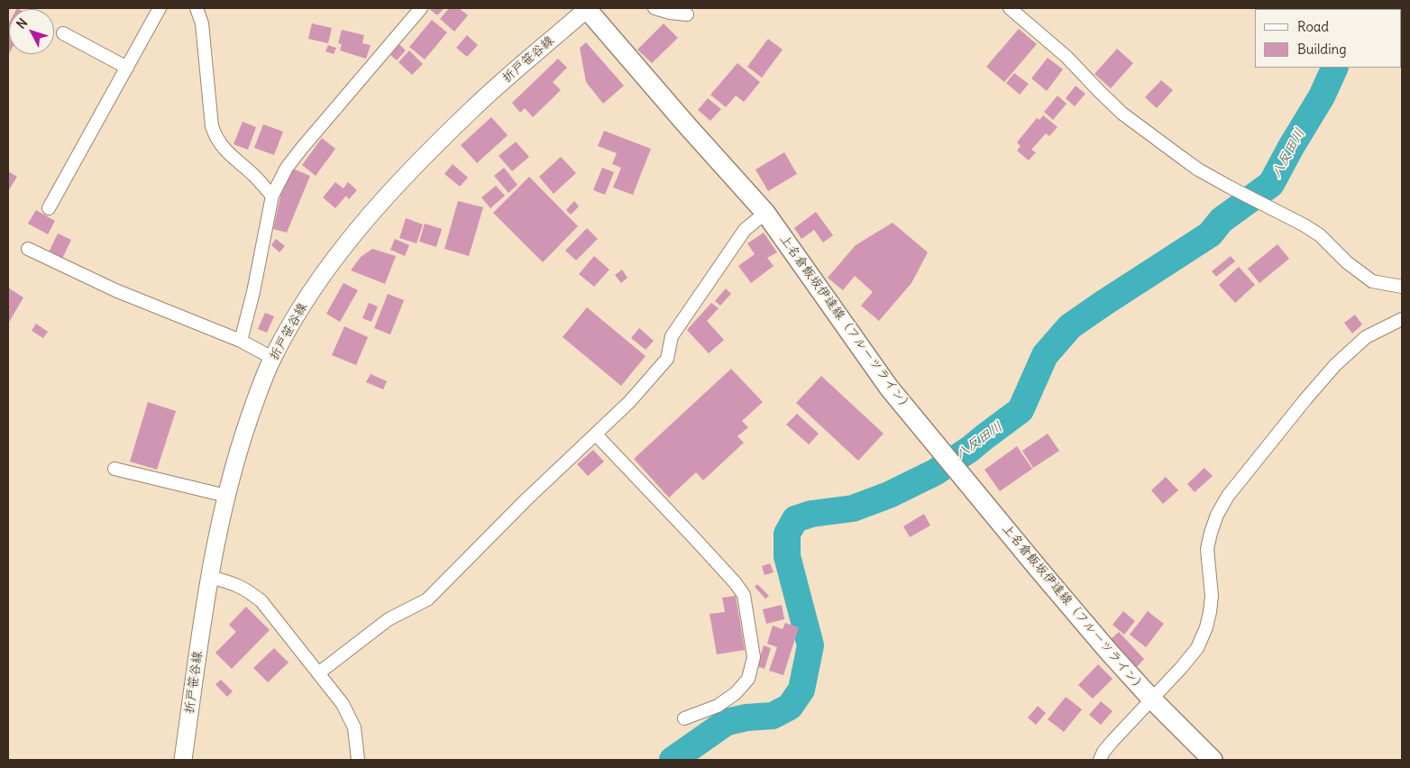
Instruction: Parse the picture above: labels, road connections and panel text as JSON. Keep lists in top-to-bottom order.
{
  "streets": {
    "main road": ["折戸笹谷線", "上名倉飯坂伊達線（フルーツライン）"]
  },
  "crossings": [
    ["折戸笹谷線", "上名倉飯坂伊達線（フルーツライン）"]
  ],
  "water": ["八反田川"],
  "legend": ["Road", "Building"],
  "north": "top left"
}
